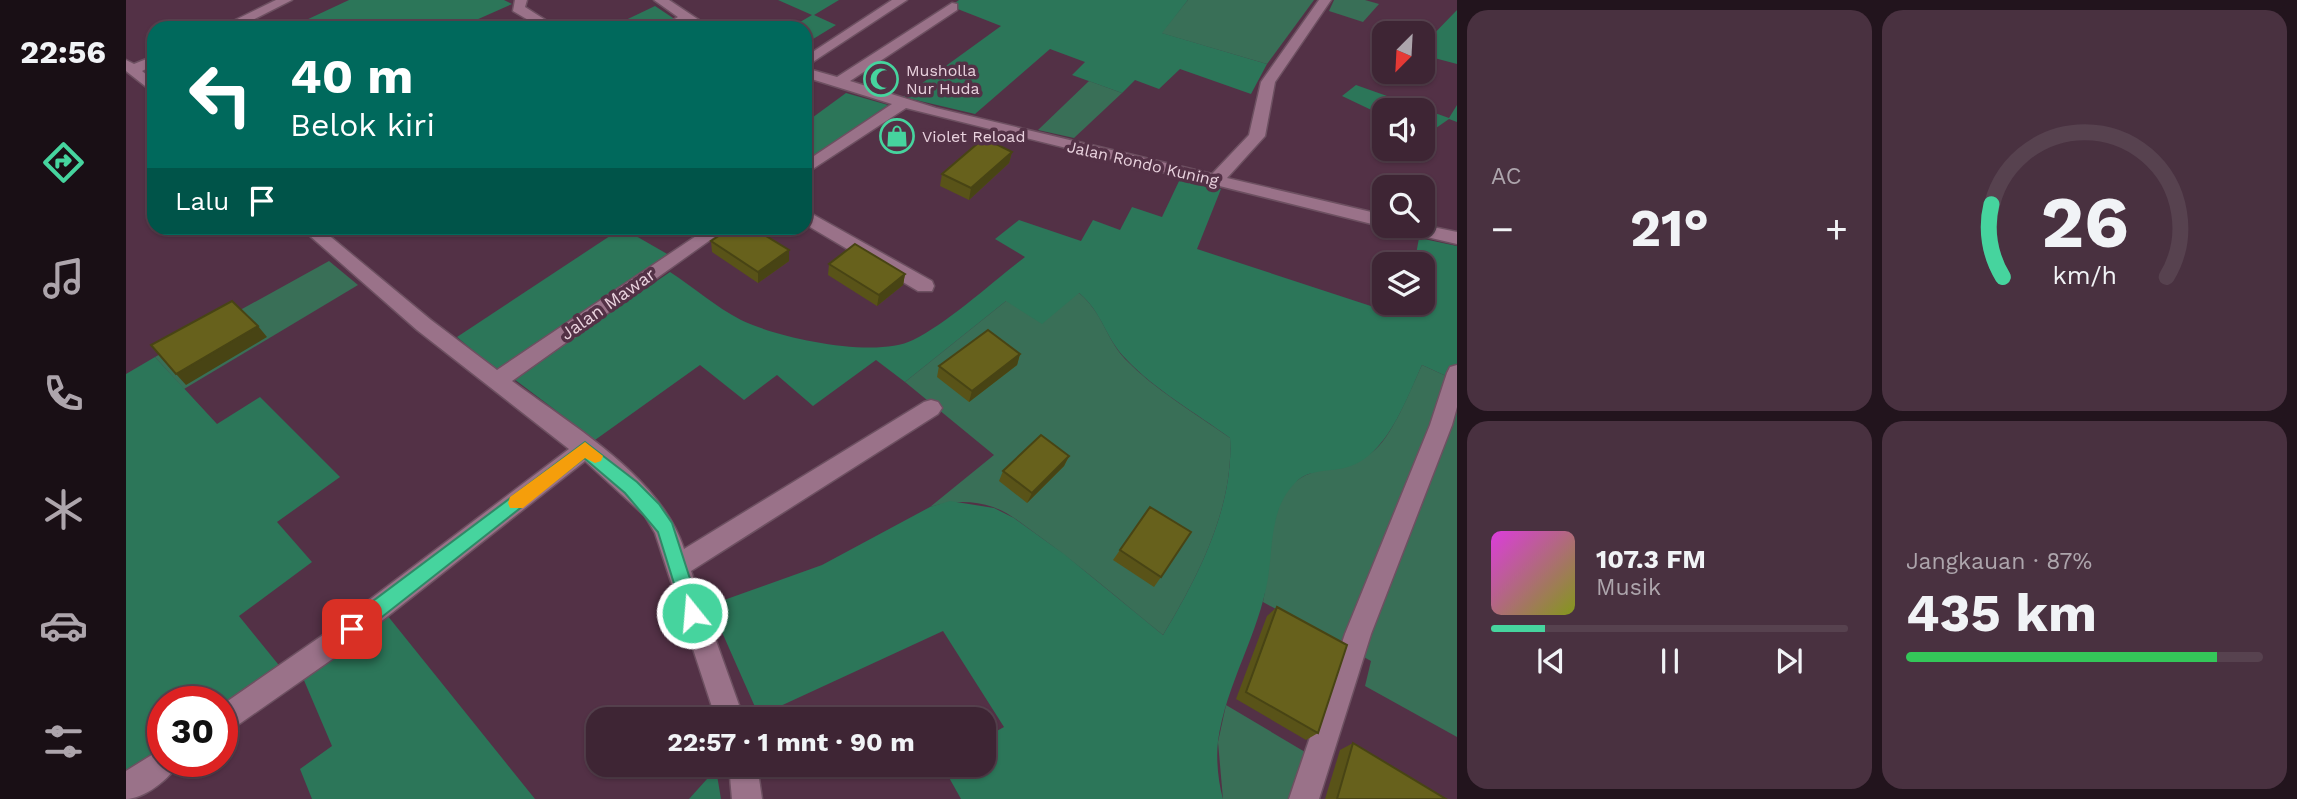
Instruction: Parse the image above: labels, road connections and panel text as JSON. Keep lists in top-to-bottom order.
{
  "streets": {
    "street": ["Jalan Rondo Kuning", "Jalan Mawar"]
  },
  "places": {
    "mosque": ["Musholla Nur Huda"],
    "shop": ["Violet Reload"]
  },
  "north": "bottom left",
  "page": {
    "tabs": "22:56",
    "tile": [
      "AC",
      ["Jangkauan · 87%", "435 km"]
    ],
    "turn": ["40 m", "Belok kiri"],
    "then": "Lalu",
    "heat": ["−", "21°", "+"],
    "song": ["107.3 FM", "Musik"],
    "limit": "30",
    "trip": "22:57 · 1 mnt · 90 m",
    "gauge": ["26", "km/h"]
  }
}
